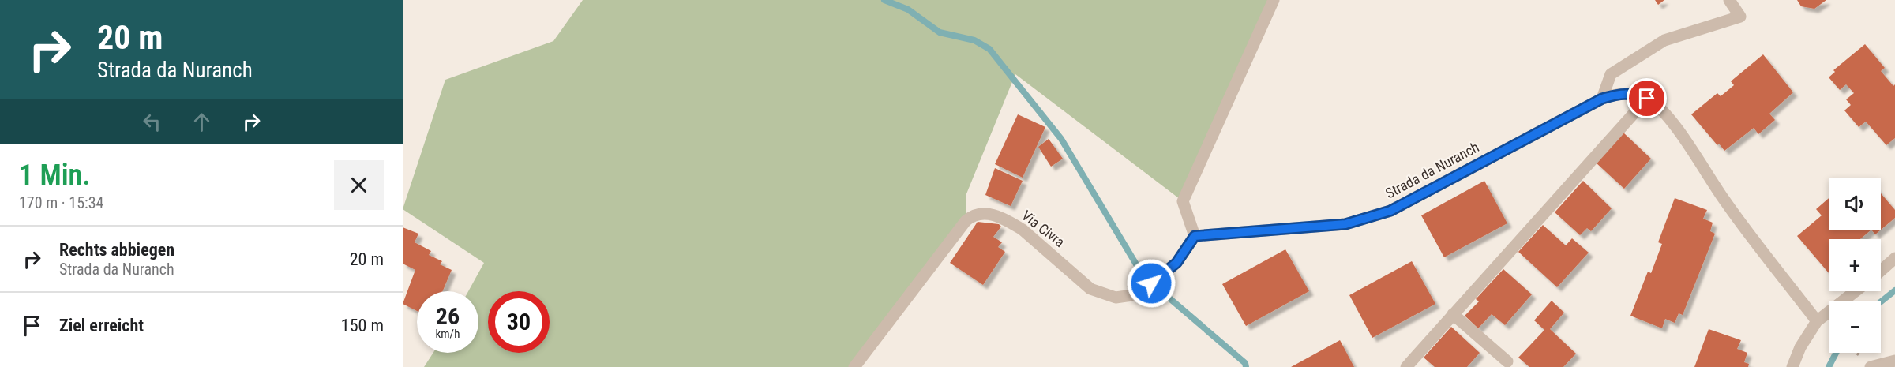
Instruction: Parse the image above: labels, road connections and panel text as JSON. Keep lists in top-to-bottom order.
{
  "streets": {
    "street": ["Strada da Nuranch", "Via Civra"]
  },
  "crossings": [
    ["Strada da Nuranch", "Via Civra"]
  ],
  "page": {
    "turn": ["20 m", "Strada da Nuranch"],
    "heading": ["1 Min.", "170 m · 15:34"],
    "map_buttons": ["+", "−"],
    "list": [
      {
        "name": "Rechts abbiegen",
        "note": "Strada da Nuranch",
        "value": "20 m"
      },
      {
        "name": "Ziel erreicht",
        "value": "150 m"
      }
    ],
    "speed": "26 km/h",
    "limit": "30"
  }
}
